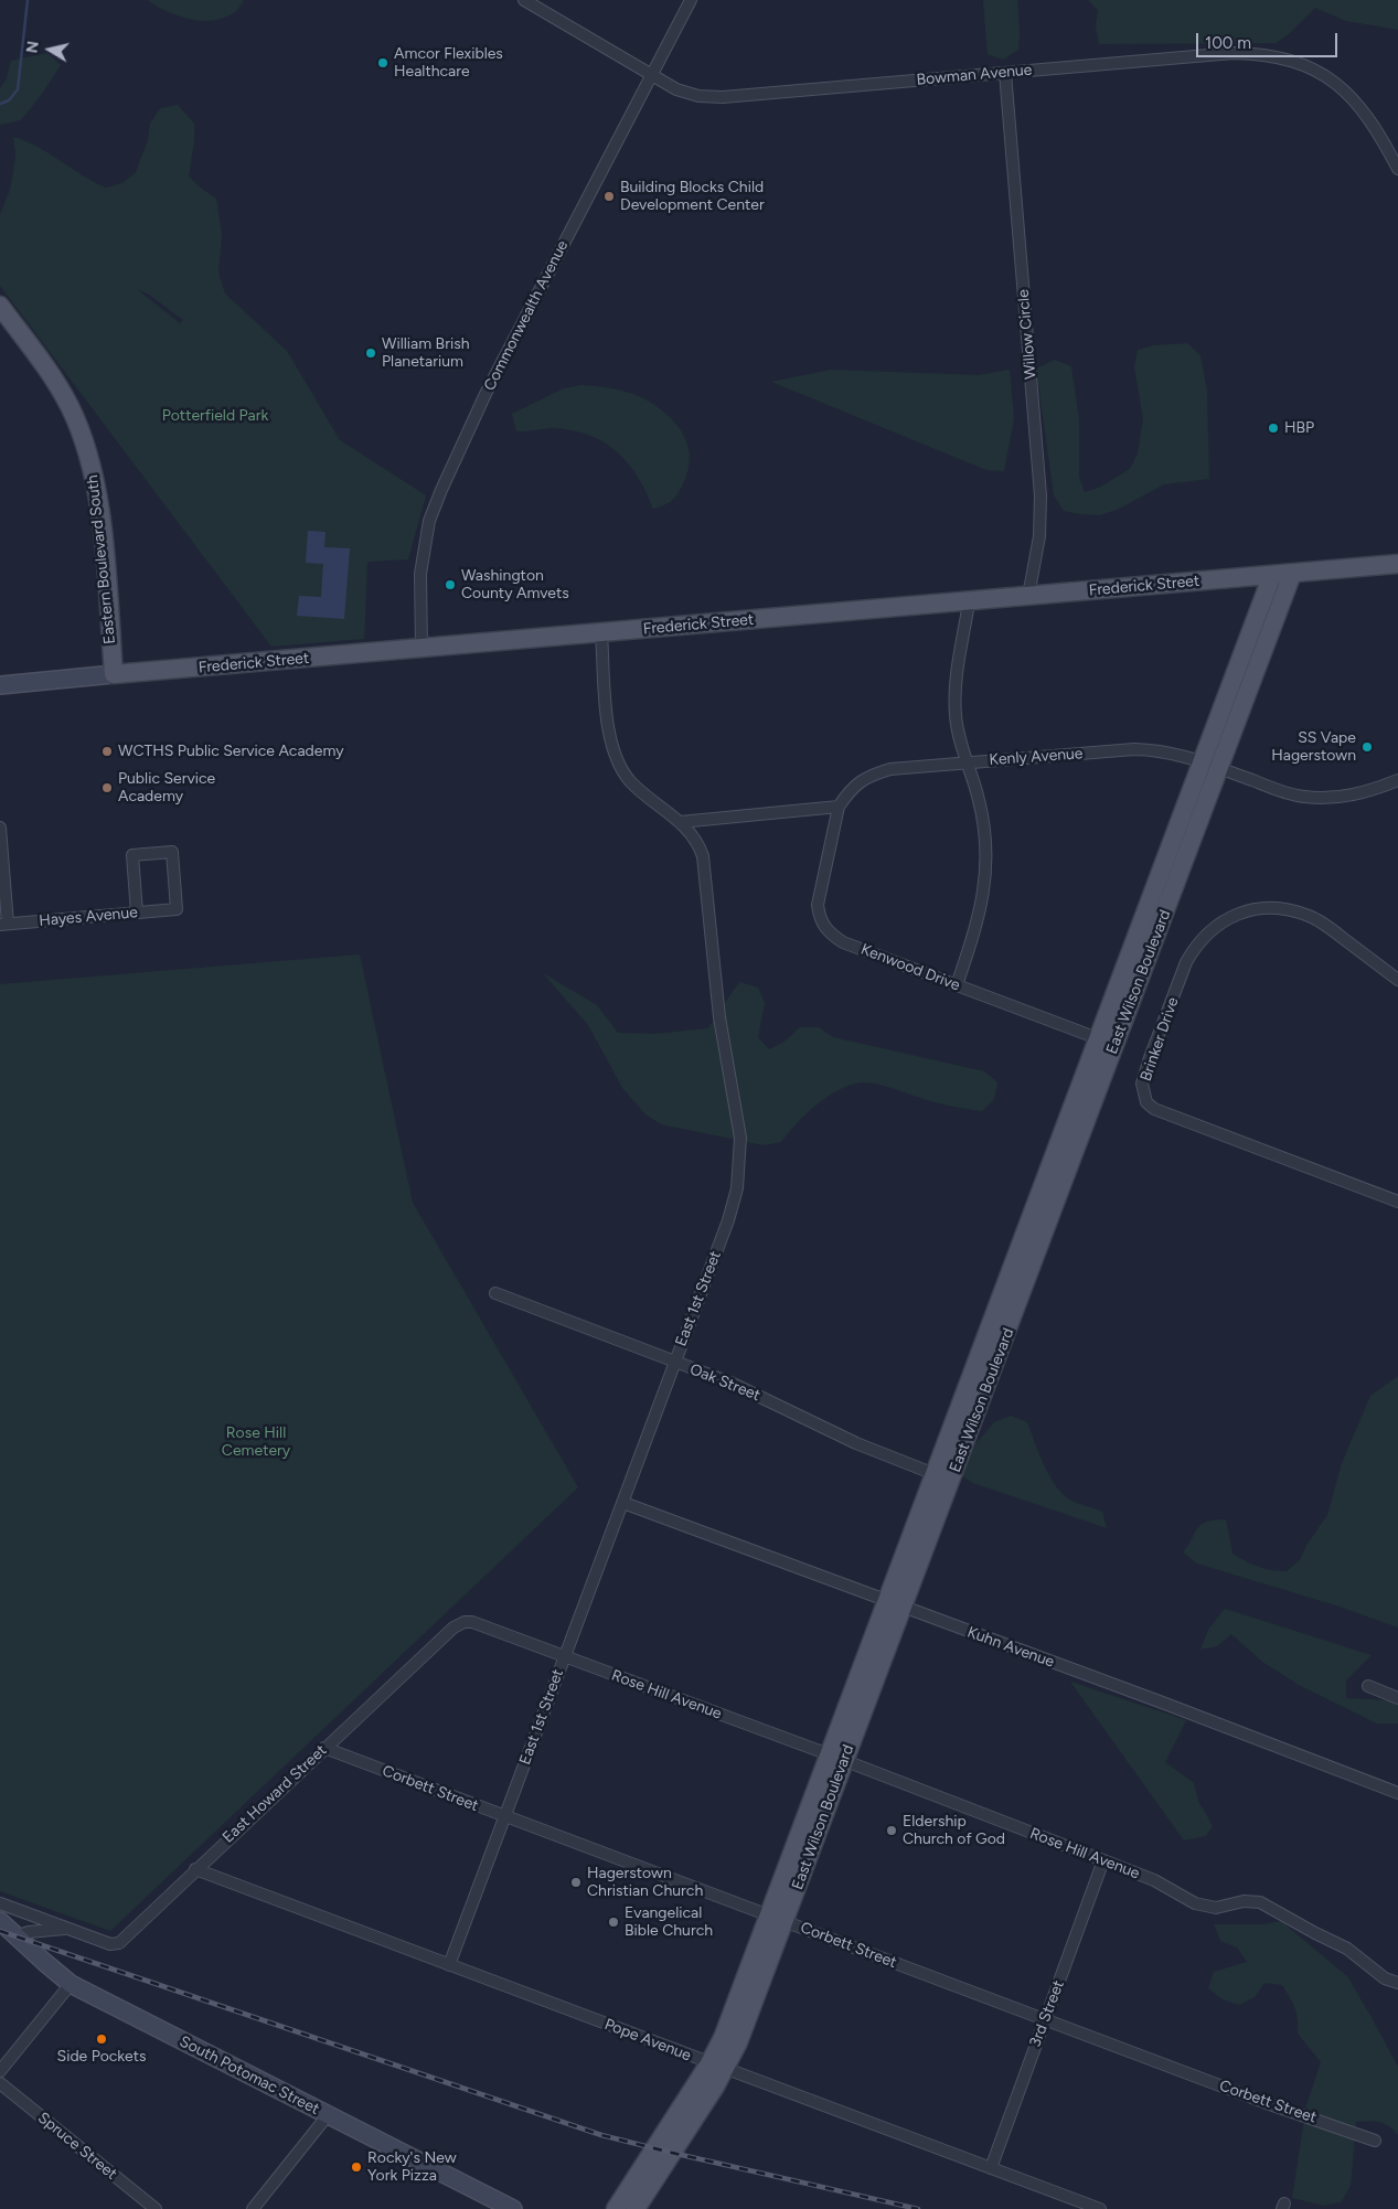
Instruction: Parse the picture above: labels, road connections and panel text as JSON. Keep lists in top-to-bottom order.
{
  "streets": {
    "main road": [
      "Eastern Boulevard South",
      "Frederick Street",
      "East Wilson Boulevard",
      "South Potomac Street"
    ],
    "street": [
      "Bowman Avenue",
      "Commonwealth Avenue",
      "Willow Circle",
      "Kenly Avenue",
      "Hayes Avenue",
      "Kenwood Drive",
      "Brinker Drive",
      "East 1st Street",
      "Oak Street",
      "Kuhn Avenue",
      "Rose Hill Avenue",
      "Corbett Street",
      "East Howard Street",
      "3rd Street",
      "Pope Avenue",
      "Spruce Street"
    ]
  },
  "crossings": [
    ["Bowman Avenue", "Commonwealth Avenue"],
    ["Bowman Avenue", "Willow Circle"],
    ["Commonwealth Avenue", "Frederick Street"],
    ["Willow Circle", "Frederick Street"],
    ["Eastern Boulevard South", "Frederick Street"],
    ["Frederick Street", "East Wilson Boulevard"],
    ["Frederick Street", "East 1st Street"],
    ["Kenly Avenue", "Kenwood Drive"],
    ["Kenly Avenue", "East Wilson Boulevard"],
    ["Kenwood Drive", "East Wilson Boulevard"],
    ["East Wilson Boulevard", "Oak Street"],
    ["East Wilson Boulevard", "Kuhn Avenue"],
    ["East Wilson Boulevard", "Rose Hill Avenue"],
    ["East Wilson Boulevard", "Corbett Street"],
    ["East Wilson Boulevard", "Pope Avenue"],
    ["East 1st Street", "Oak Street"],
    ["East 1st Street", "Kuhn Avenue"],
    ["East 1st Street", "Rose Hill Avenue"],
    ["East 1st Street", "Corbett Street"],
    ["East 1st Street", "Pope Avenue"],
    ["Rose Hill Avenue", "East Howard Street"],
    ["Rose Hill Avenue", "3rd Street"],
    ["Corbett Street", "East Howard Street"],
    ["Corbett Street", "3rd Street"],
    ["East Howard Street", "Pope Avenue"],
    ["East Howard Street", "South Potomac Street"],
    ["3rd Street", "Pope Avenue"]
  ],
  "parks": ["Potterfield Park", "Rose Hill Cemetery"],
  "places": [
    "Amcor Flexibles Healthcare",
    "Building Blocks Child Development Center",
    "William Brish Planetarium",
    "HBP",
    "Washington County Amvets",
    "SS Vape Hagerstown",
    "WCTHS Public Service Academy",
    "Public Service Academy",
    "Eldership Church of God",
    "Hagerstown Christian Church",
    "Evangelical Bible Church",
    "Side Pockets",
    "Rocky's New York Pizza"
  ],
  "scale_bar": "100 m",
  "north": "left"
}
